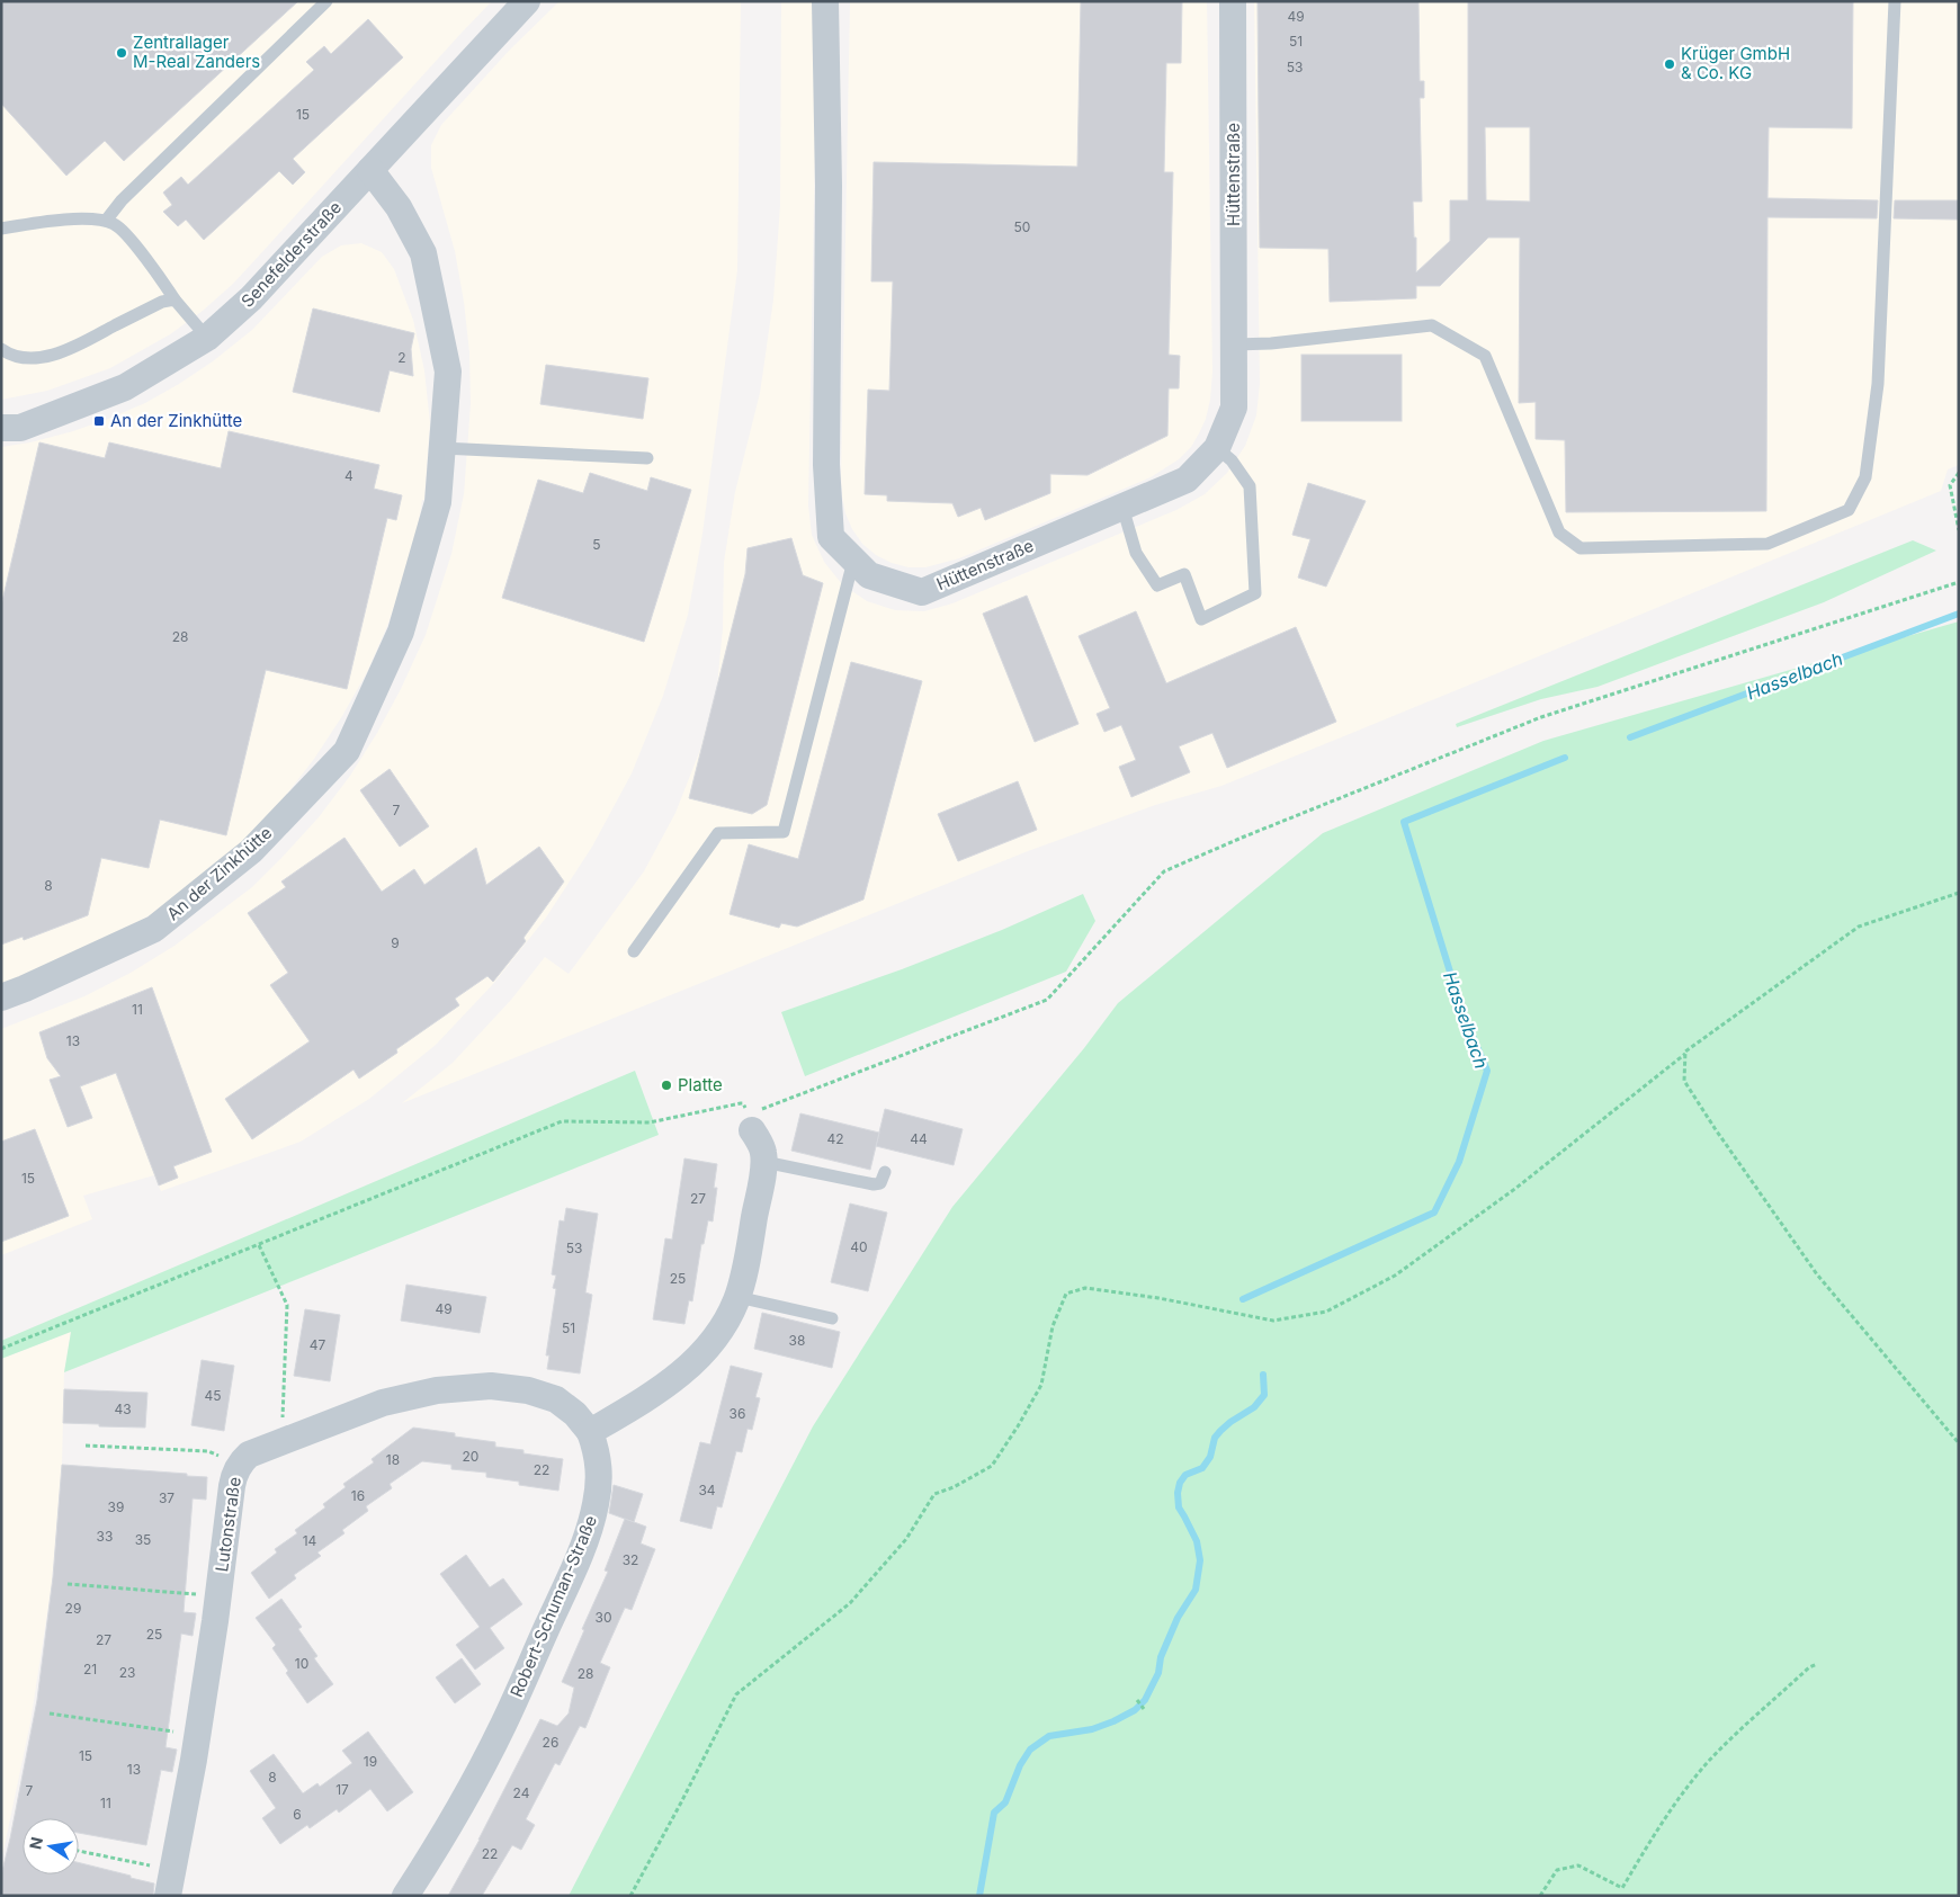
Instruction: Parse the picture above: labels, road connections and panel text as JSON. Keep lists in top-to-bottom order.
{
  "streets": {
    "street": [
      "Hüttenstraße",
      "Senefelderstraße",
      "An der Zinkhütte",
      "Lutonstraße",
      "Robert-Schuman-Straße"
    ]
  },
  "crossings": [
    ["Senefelderstraße", "An der Zinkhütte"],
    ["Lutonstraße", "Robert-Schuman-Straße"]
  ],
  "water": ["Hasselbach"],
  "places": {
    "other": ["Zentrallager M-Real Zanders", "Krüger GmbH & Co. KG", "Platte"],
    "transit": ["An der Zinkhütte"]
  },
  "house_numbers": [
    "49",
    "51",
    "53",
    "15",
    "50",
    "2",
    "4",
    "5",
    "28",
    "7",
    "8",
    "9",
    "11",
    "13",
    "42",
    "44",
    "15",
    "27",
    "40",
    "53",
    "25",
    "49",
    "51",
    "38",
    "47",
    "45",
    "43",
    "36",
    "20",
    "18",
    "22",
    "34",
    "16",
    "37",
    "39",
    "33",
    "35",
    "14",
    "32",
    "29",
    "30",
    "25",
    "27",
    "10",
    "21",
    "23",
    "28",
    "26",
    "15",
    "19",
    "13",
    "8",
    "17",
    "7",
    "24",
    "11",
    "6",
    "22"
  ],
  "north": "left"
}
